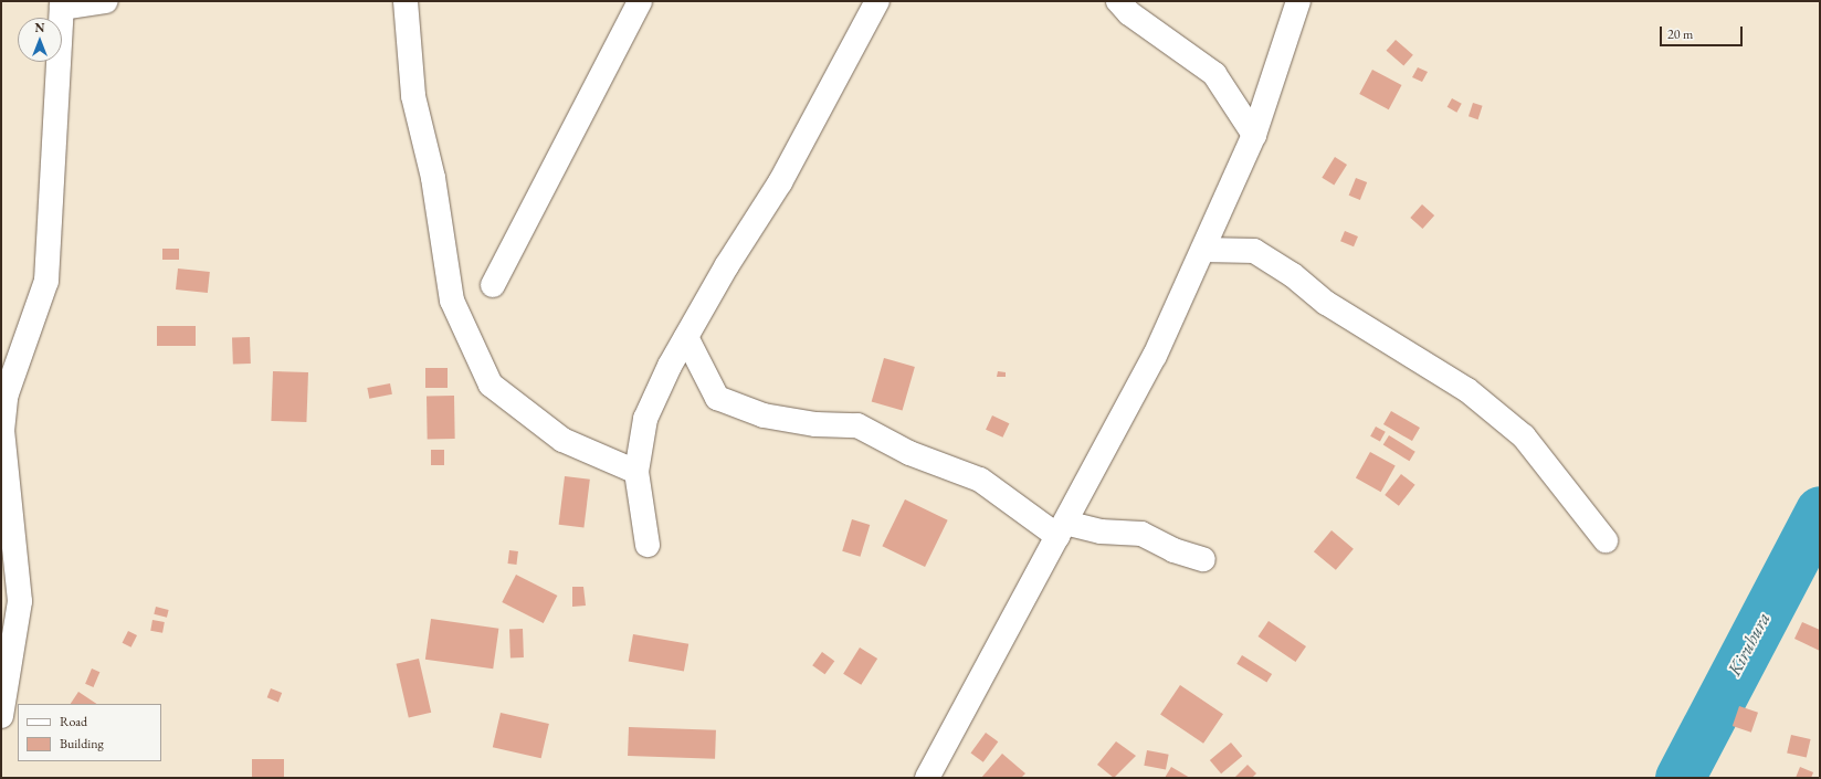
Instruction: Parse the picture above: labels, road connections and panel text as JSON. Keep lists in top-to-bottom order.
{
  "water": ["Kiruhura"],
  "legend": ["Road", "Building"],
  "scale_bar": "20 m",
  "north": "top"
}
